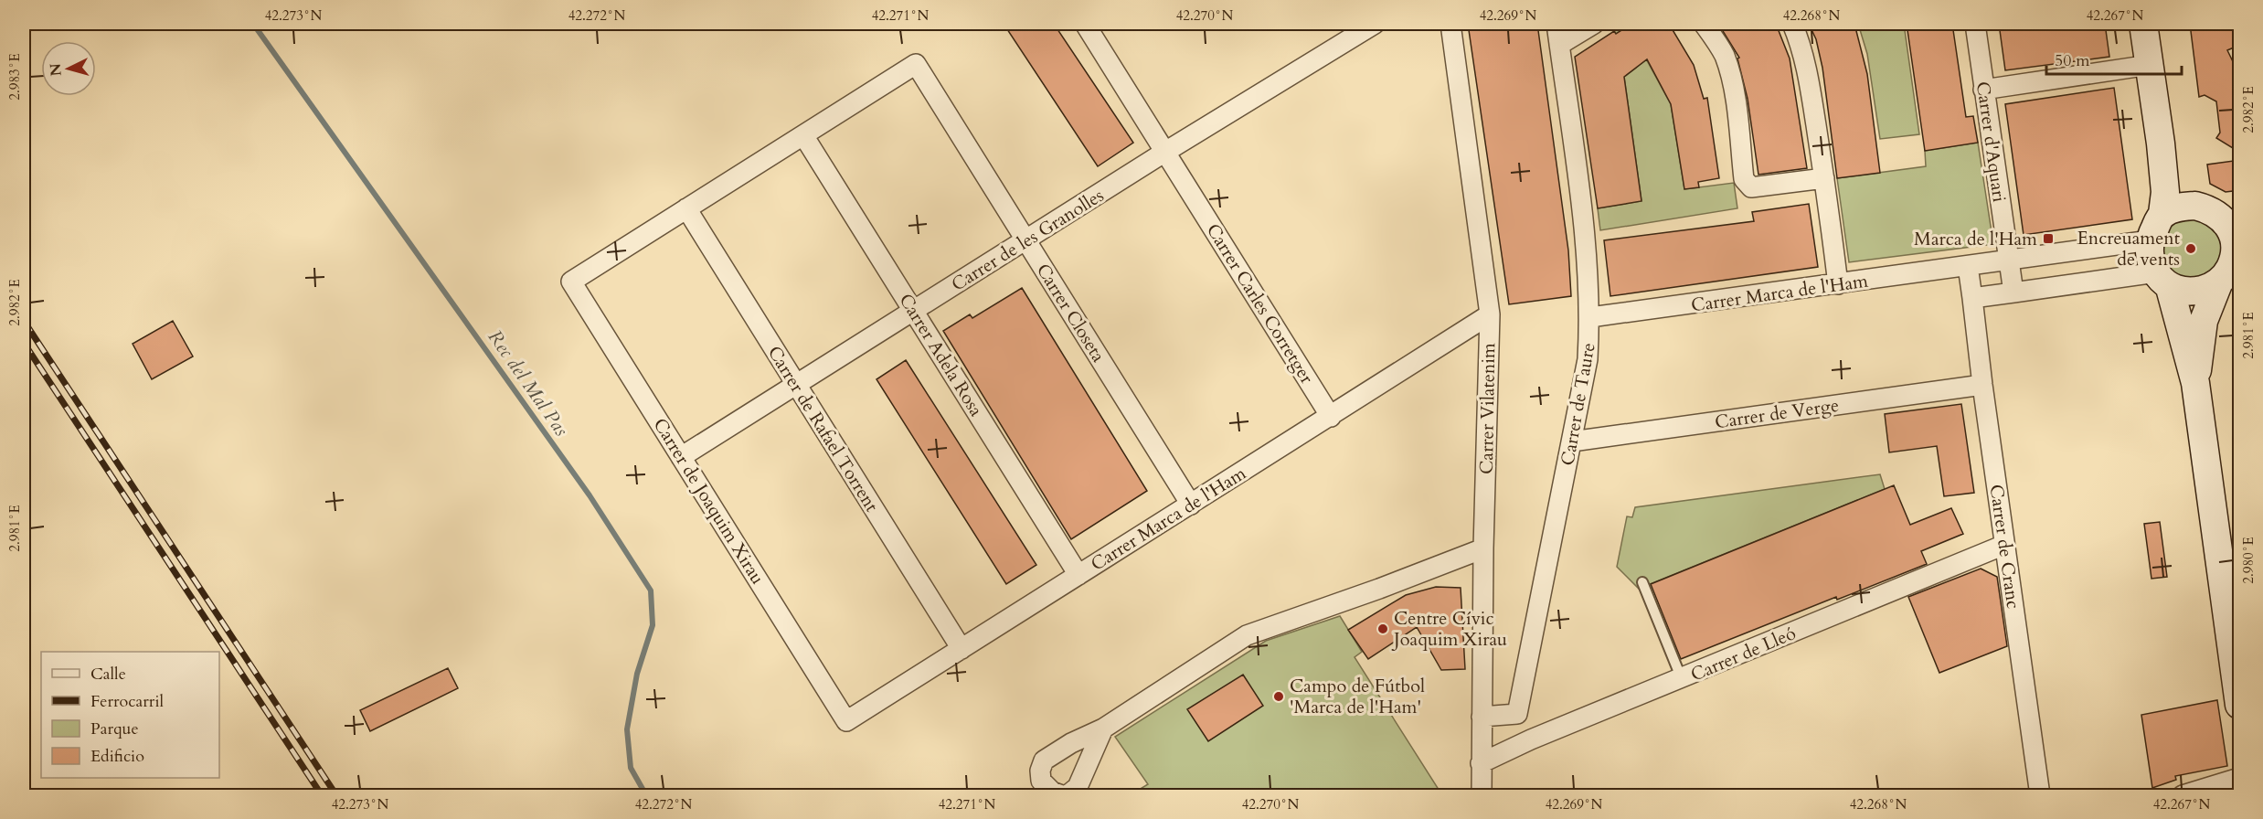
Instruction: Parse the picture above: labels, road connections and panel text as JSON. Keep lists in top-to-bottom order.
{
  "streets": {
    "street": [
      "Carrer d'Aquari",
      "Carrer de les Granolles",
      "Carrer Marca de l'Ham",
      "Carrer Carles Corretger",
      "Carrer Closeta",
      "Carrer Adela Rosa",
      "Carrer de Taure",
      "Carrer Vilatenim",
      "Carrer de Verge",
      "Carrer de Rafael Torrent",
      "Carrer de Joaquim Xirau",
      "Carrer de Cranc",
      "Carrer de Lleó"
    ]
  },
  "crossings": [
    ["Carrer d'Aquari", "Carrer Marca de l'Ham"],
    ["Carrer de les Granolles", "Carrer Carles Corretger"],
    ["Carrer de les Granolles", "Carrer Closeta"],
    ["Carrer de les Granolles", "Carrer Adela Rosa"],
    ["Carrer de les Granolles", "Carrer de Rafael Torrent"],
    ["Carrer de les Granolles", "Carrer de Joaquim Xirau"],
    ["Carrer Marca de l'Ham", "Carrer Carles Corretger"],
    ["Carrer Marca de l'Ham", "Carrer Closeta"],
    ["Carrer Marca de l'Ham", "Carrer Adela Rosa"],
    ["Carrer Marca de l'Ham", "Carrer de Taure"],
    ["Carrer Marca de l'Ham", "Carrer Vilatenim"],
    ["Carrer Marca de l'Ham", "Carrer de Rafael Torrent"],
    ["Carrer Marca de l'Ham", "Carrer de Joaquim Xirau"],
    ["Carrer Closeta", "Carrer Adela Rosa"],
    ["Carrer de Taure", "Carrer de Verge"],
    ["Carrer Vilatenim", "Carrer de Lleó"],
    ["Carrer de Verge", "Carrer de Cranc"],
    ["Carrer de Rafael Torrent", "Carrer de Joaquim Xirau"],
    ["Carrer de Cranc", "Carrer de Lleó"]
  ],
  "water": ["Rec del Mal Pas"],
  "places": {
    "transit": ["Marca de l'Ham"],
    "other": ["Encreuament de vents", "Centre Cívic Joaquim Xirau", "Campo de Fútbol 'Marca de l'Ham'"]
  },
  "legend": [
    "Calle",
    "Ferrocarril",
    "Parque",
    "Edificio"
  ],
  "scale_bar": "50 m",
  "north": "left",
  "coordinates": [
    "42.273°N",
    "42.272°N",
    "42.271°N",
    "42.270°N",
    "42.269°N",
    "42.268°N",
    "42.267°N",
    "2.983°E",
    "2.982°E",
    "2.981°E",
    "2.980°E"
  ]
}
